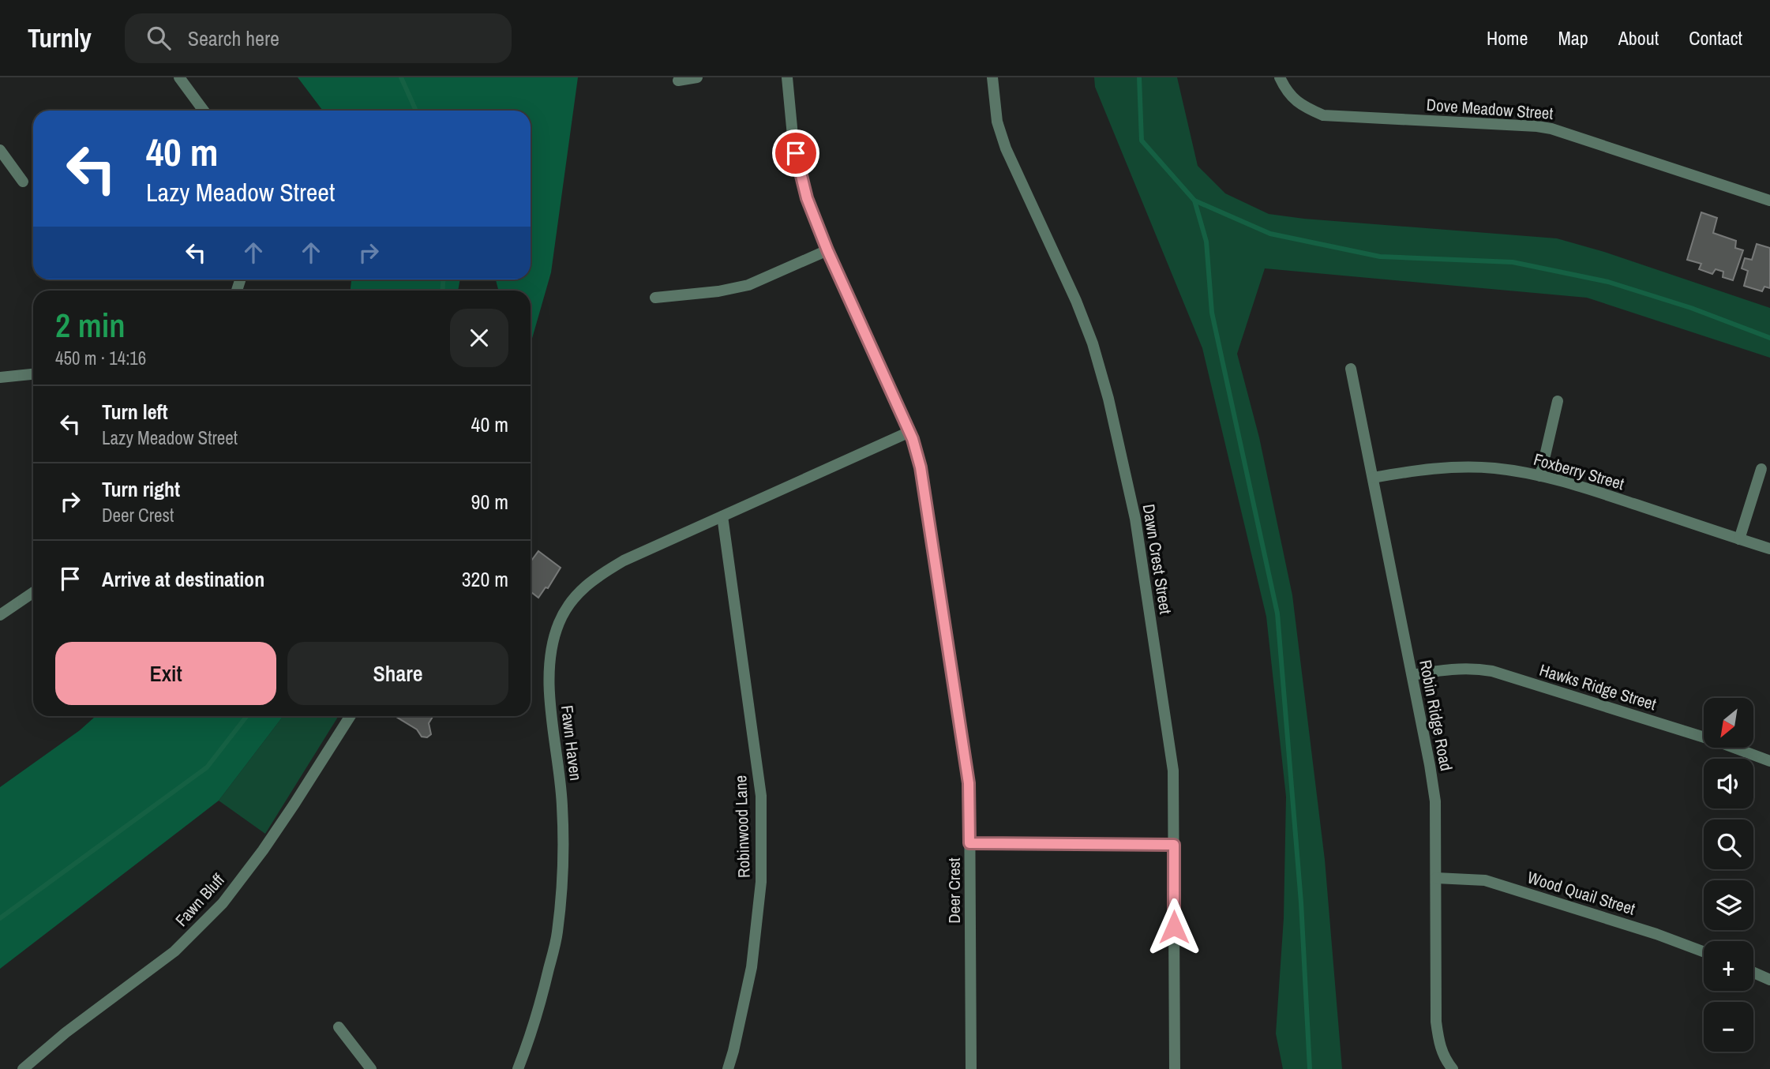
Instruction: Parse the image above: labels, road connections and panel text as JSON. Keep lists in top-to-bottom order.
{
  "streets": {
    "street": [
      "Dove Meadow Street",
      "Foxberry Street",
      "Dawn Crest Street",
      "Hawks Ridge Street",
      "Robin Ridge Road",
      "Fawn Haven",
      "Robinwood Lane",
      "Deer Crest",
      "Wood Quail Street",
      "Fawn Bluff"
    ]
  },
  "crossings": [
    ["Foxberry Street", "Robin Ridge Road"],
    ["Hawks Ridge Street", "Robin Ridge Road"],
    ["Robin Ridge Road", "Wood Quail Street"],
    ["Fawn Haven", "Robinwood Lane"],
    ["Fawn Haven", "Deer Crest"]
  ],
  "north": "bottom left",
  "page": {
    "header": "Turnly",
    "search": "Search here",
    "nav": [
      "Home",
      "Map",
      "About",
      "Contact"
    ],
    "turn": ["40 m", "Lazy Meadow Street"],
    "heading": ["2 min", "450 m · 14:16"],
    "list": [
      {
        "name": "Turn left",
        "note": "Lazy Meadow Street",
        "value": "40 m"
      },
      {
        "name": "Turn right",
        "note": "Deer Crest",
        "value": "90 m"
      },
      {
        "name": "Arrive at destination",
        "value": "320 m"
      }
    ],
    "buttons": ["Exit", "Share"],
    "map_buttons": ["+", "−"]
  }
}
